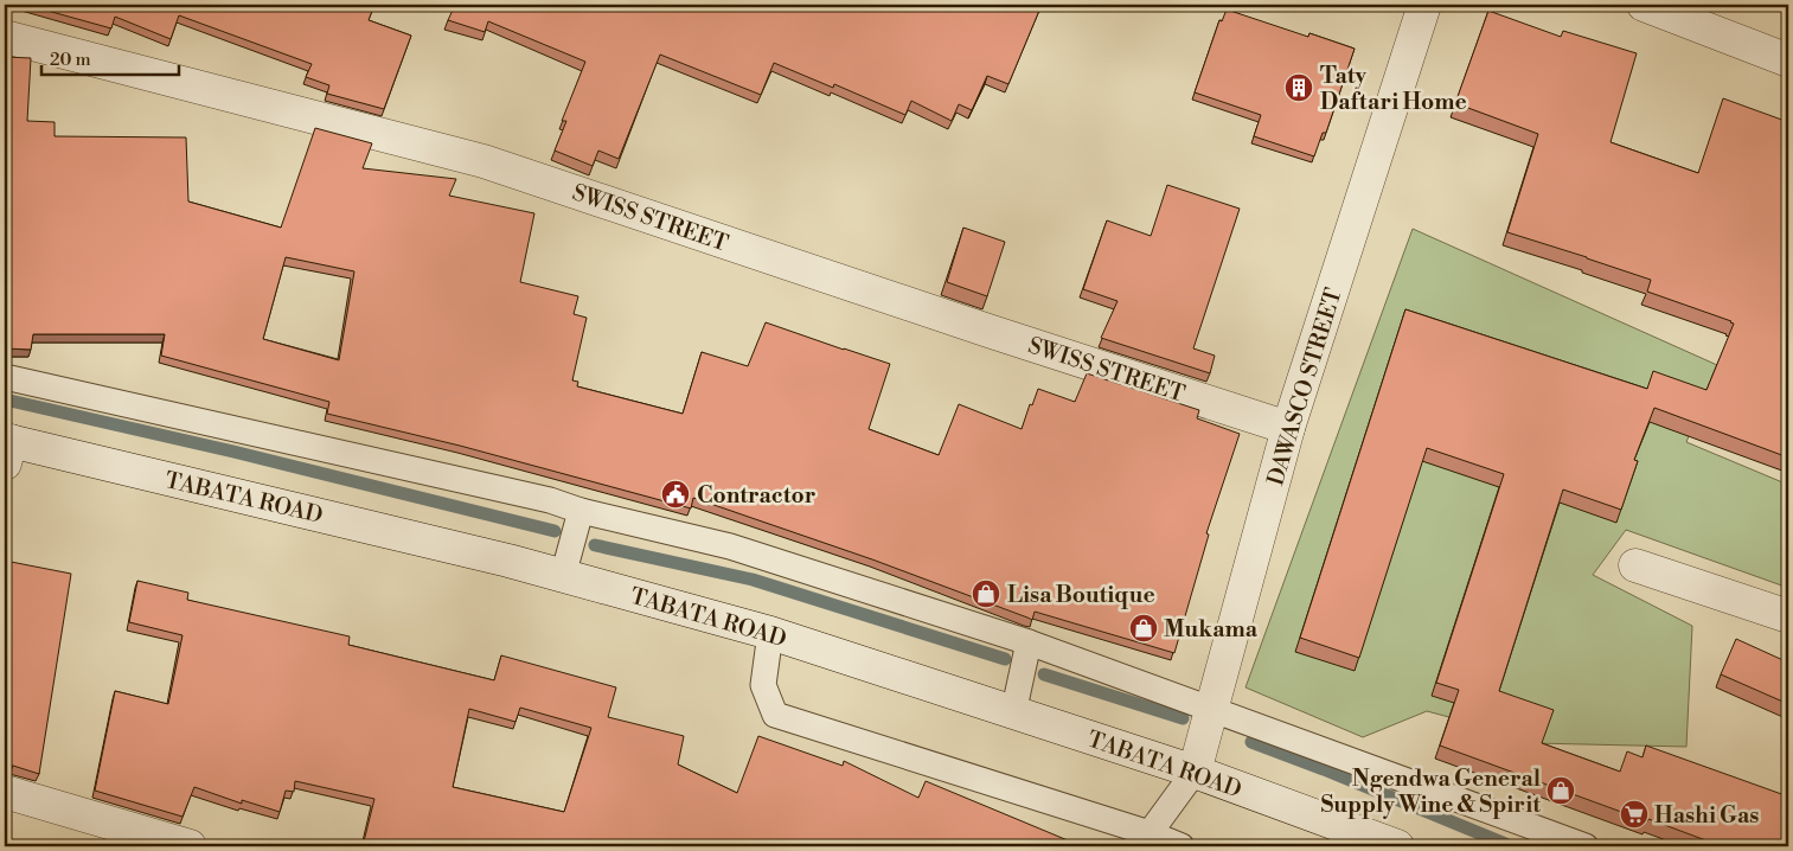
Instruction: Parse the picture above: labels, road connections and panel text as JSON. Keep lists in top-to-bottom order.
{
  "streets": {
    "street": ["SWISS STREET", "DAWASCO STREET", "TABATA ROAD"]
  },
  "crossings": [
    ["SWISS STREET", "DAWASCO STREET"],
    ["DAWASCO STREET", "TABATA ROAD"]
  ],
  "places": {
    "building": ["Taty Daftari Home"],
    "public building": ["Contractor"],
    "shop": ["Lisa Boutique", "Mukama", "Ngendwa General Supply Wine & Spirit"],
    "supermarket": ["Hashi Gas"]
  },
  "scale_bar": "20 m"
}
